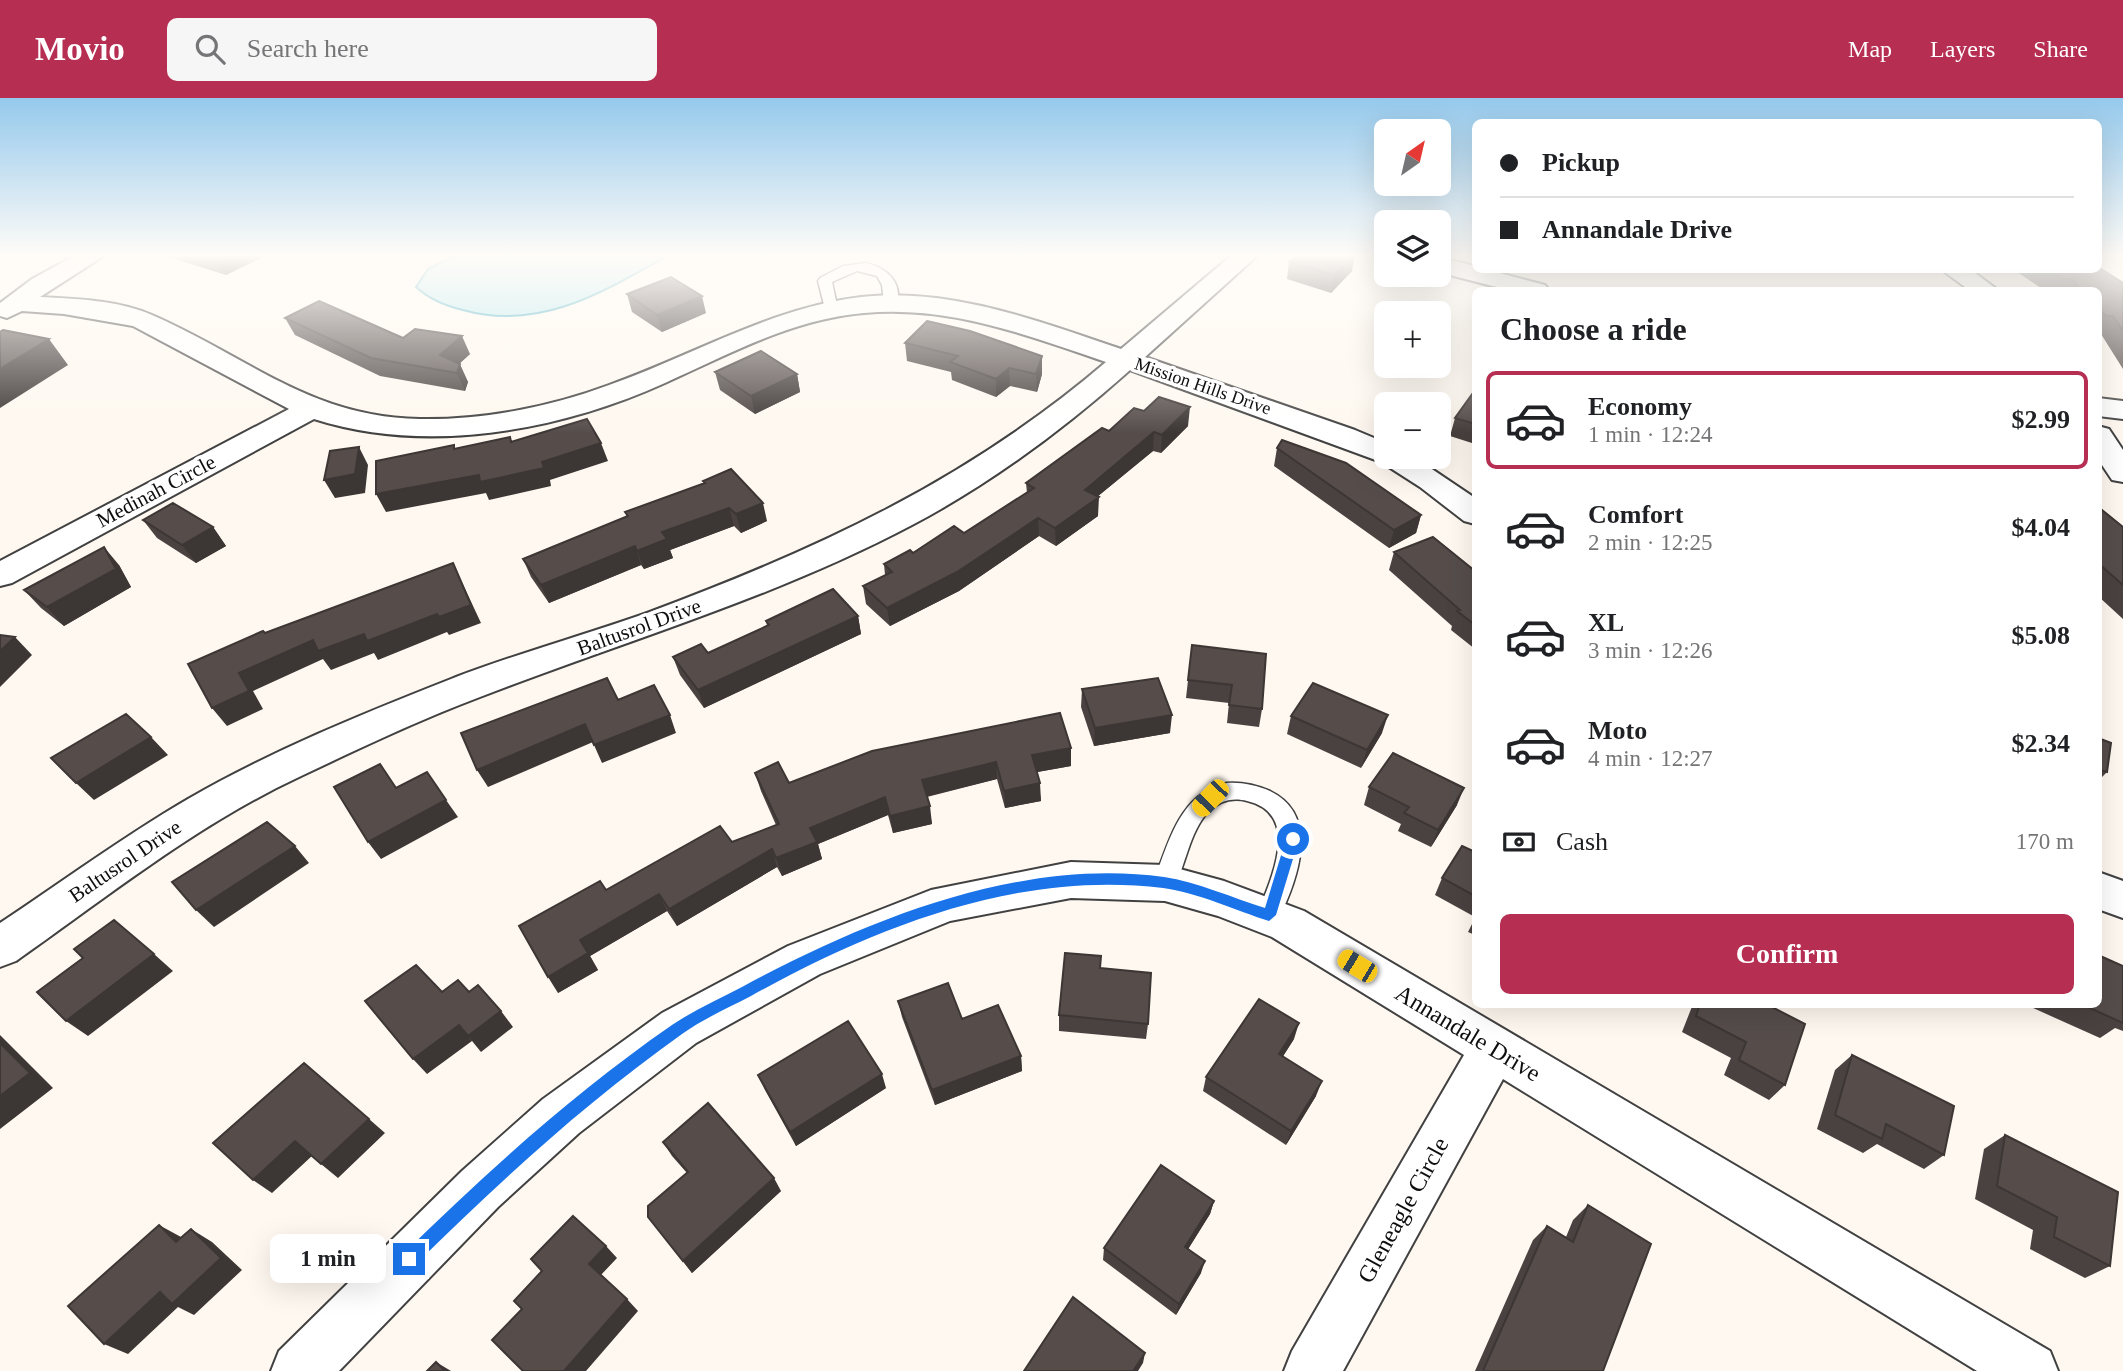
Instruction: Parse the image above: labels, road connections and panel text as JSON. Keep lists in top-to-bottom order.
{
  "streets": {
    "street": [
      "Mission Hills Drive",
      "Medinah Circle",
      "Baltusrol Drive",
      "Annandale Drive",
      "Gleneagle Circle"
    ]
  },
  "crossings": [
    ["Mission Hills Drive", "Medinah Circle"],
    ["Mission Hills Drive", "Baltusrol Drive"],
    ["Annandale Drive", "Gleneagle Circle"]
  ],
  "north": "top right",
  "page": {
    "header": "Movio",
    "search": "Search here",
    "nav": ["Map", "Layers", "Share"],
    "map_buttons": ["+", "−"],
    "banner": ["Pickup", "Annandale Drive"],
    "heading": "Choose a ride",
    "list": [
      {
        "name": "Economy",
        "note": "1 min · 12:24",
        "value": "$2.99"
      },
      {
        "name": "Comfort",
        "note": "2 min · 12:25",
        "value": "$4.04"
      },
      {
        "name": "XL",
        "note": "3 min · 12:26",
        "value": "$5.08"
      },
      {
        "name": "Moto",
        "note": "4 min · 12:27",
        "value": "$2.34"
      }
    ],
    "pay": ["Cash", "170 m"],
    "buttons": "Confirm",
    "bubble": "1 min"
  }
}
